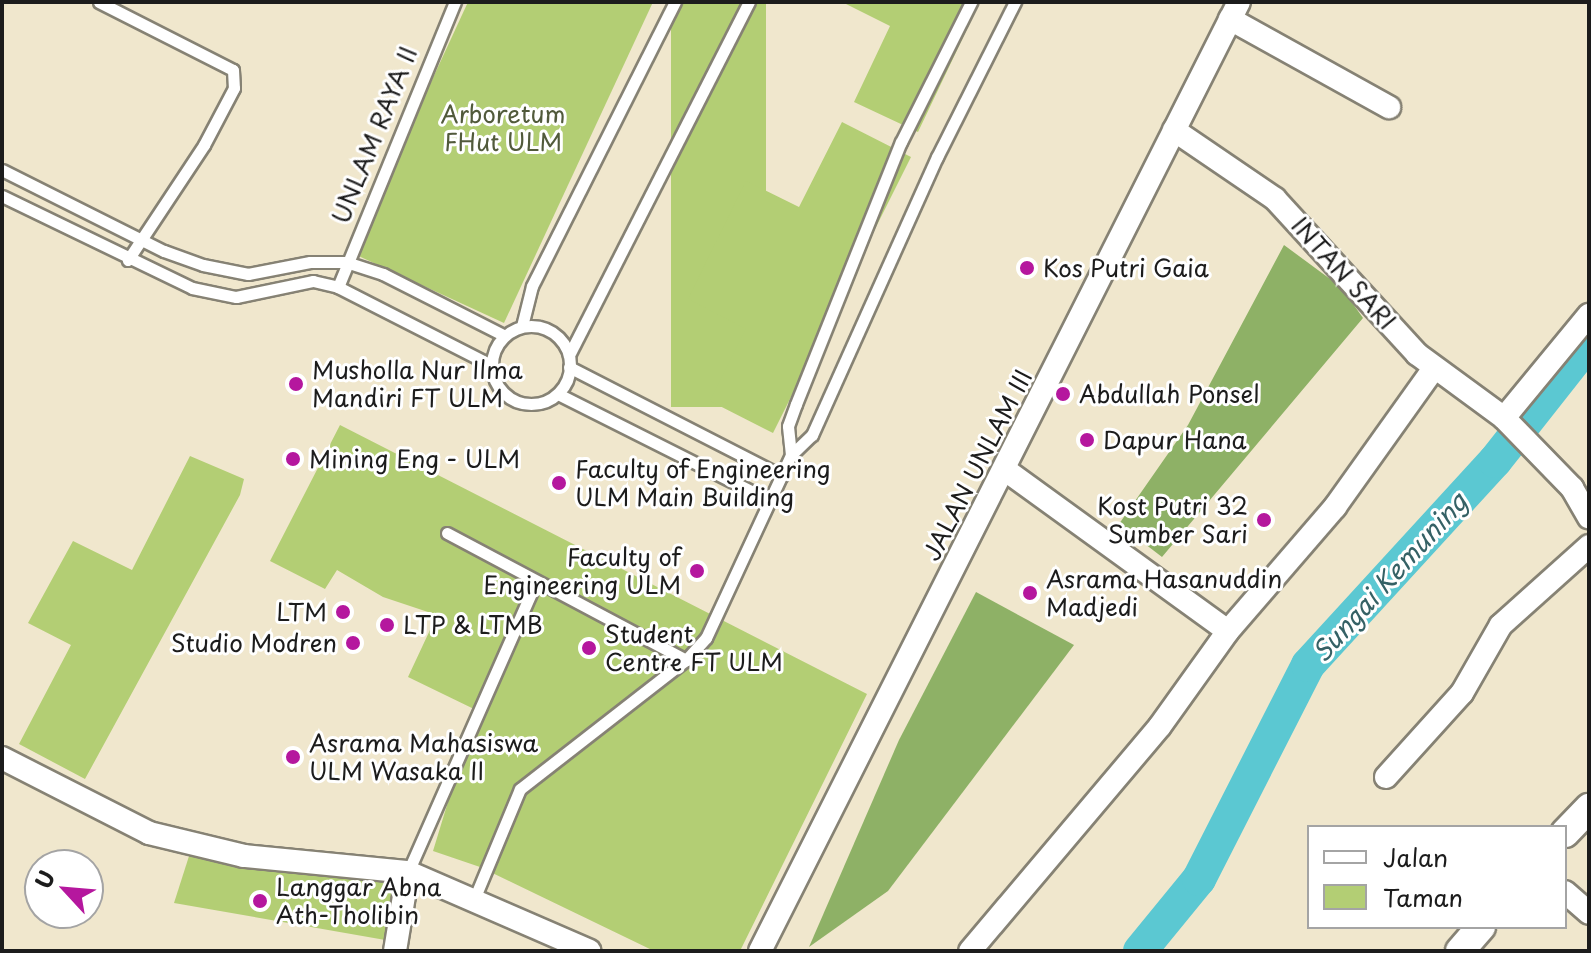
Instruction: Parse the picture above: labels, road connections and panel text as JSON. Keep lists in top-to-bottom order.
{
  "streets": {
    "street": ["INTAN SARI", "JALAN UNLAM III"],
    "lane": ["UNLAM RAYA II"]
  },
  "crossings": [
    ["INTAN SARI", "JALAN UNLAM III"]
  ],
  "water": ["Sungai Kemuning"],
  "parks": ["Arboretum FHut ULM"],
  "places": [
    "Kos Putri Gaia",
    "Musholla Nur Ilma Mandiri FT ULM",
    "Abdullah Ponsel",
    "Dapur Hana",
    "Mining Eng - ULM",
    "Faculty of Engineering ULM Main Building",
    "Kost Putri 32 Sumber Sari",
    "Faculty of Engineering ULM",
    "Asrama Hasanuddin Madjedi",
    "LTM",
    "LTP & LTMB",
    "Studio Modren",
    "Student Centre FT ULM",
    "Asrama Mahasiswa ULM Wasaka II",
    "Langgar Abna Ath-Tholibin"
  ],
  "legend": ["Jalan", "Taman"],
  "north": "top left"
}
